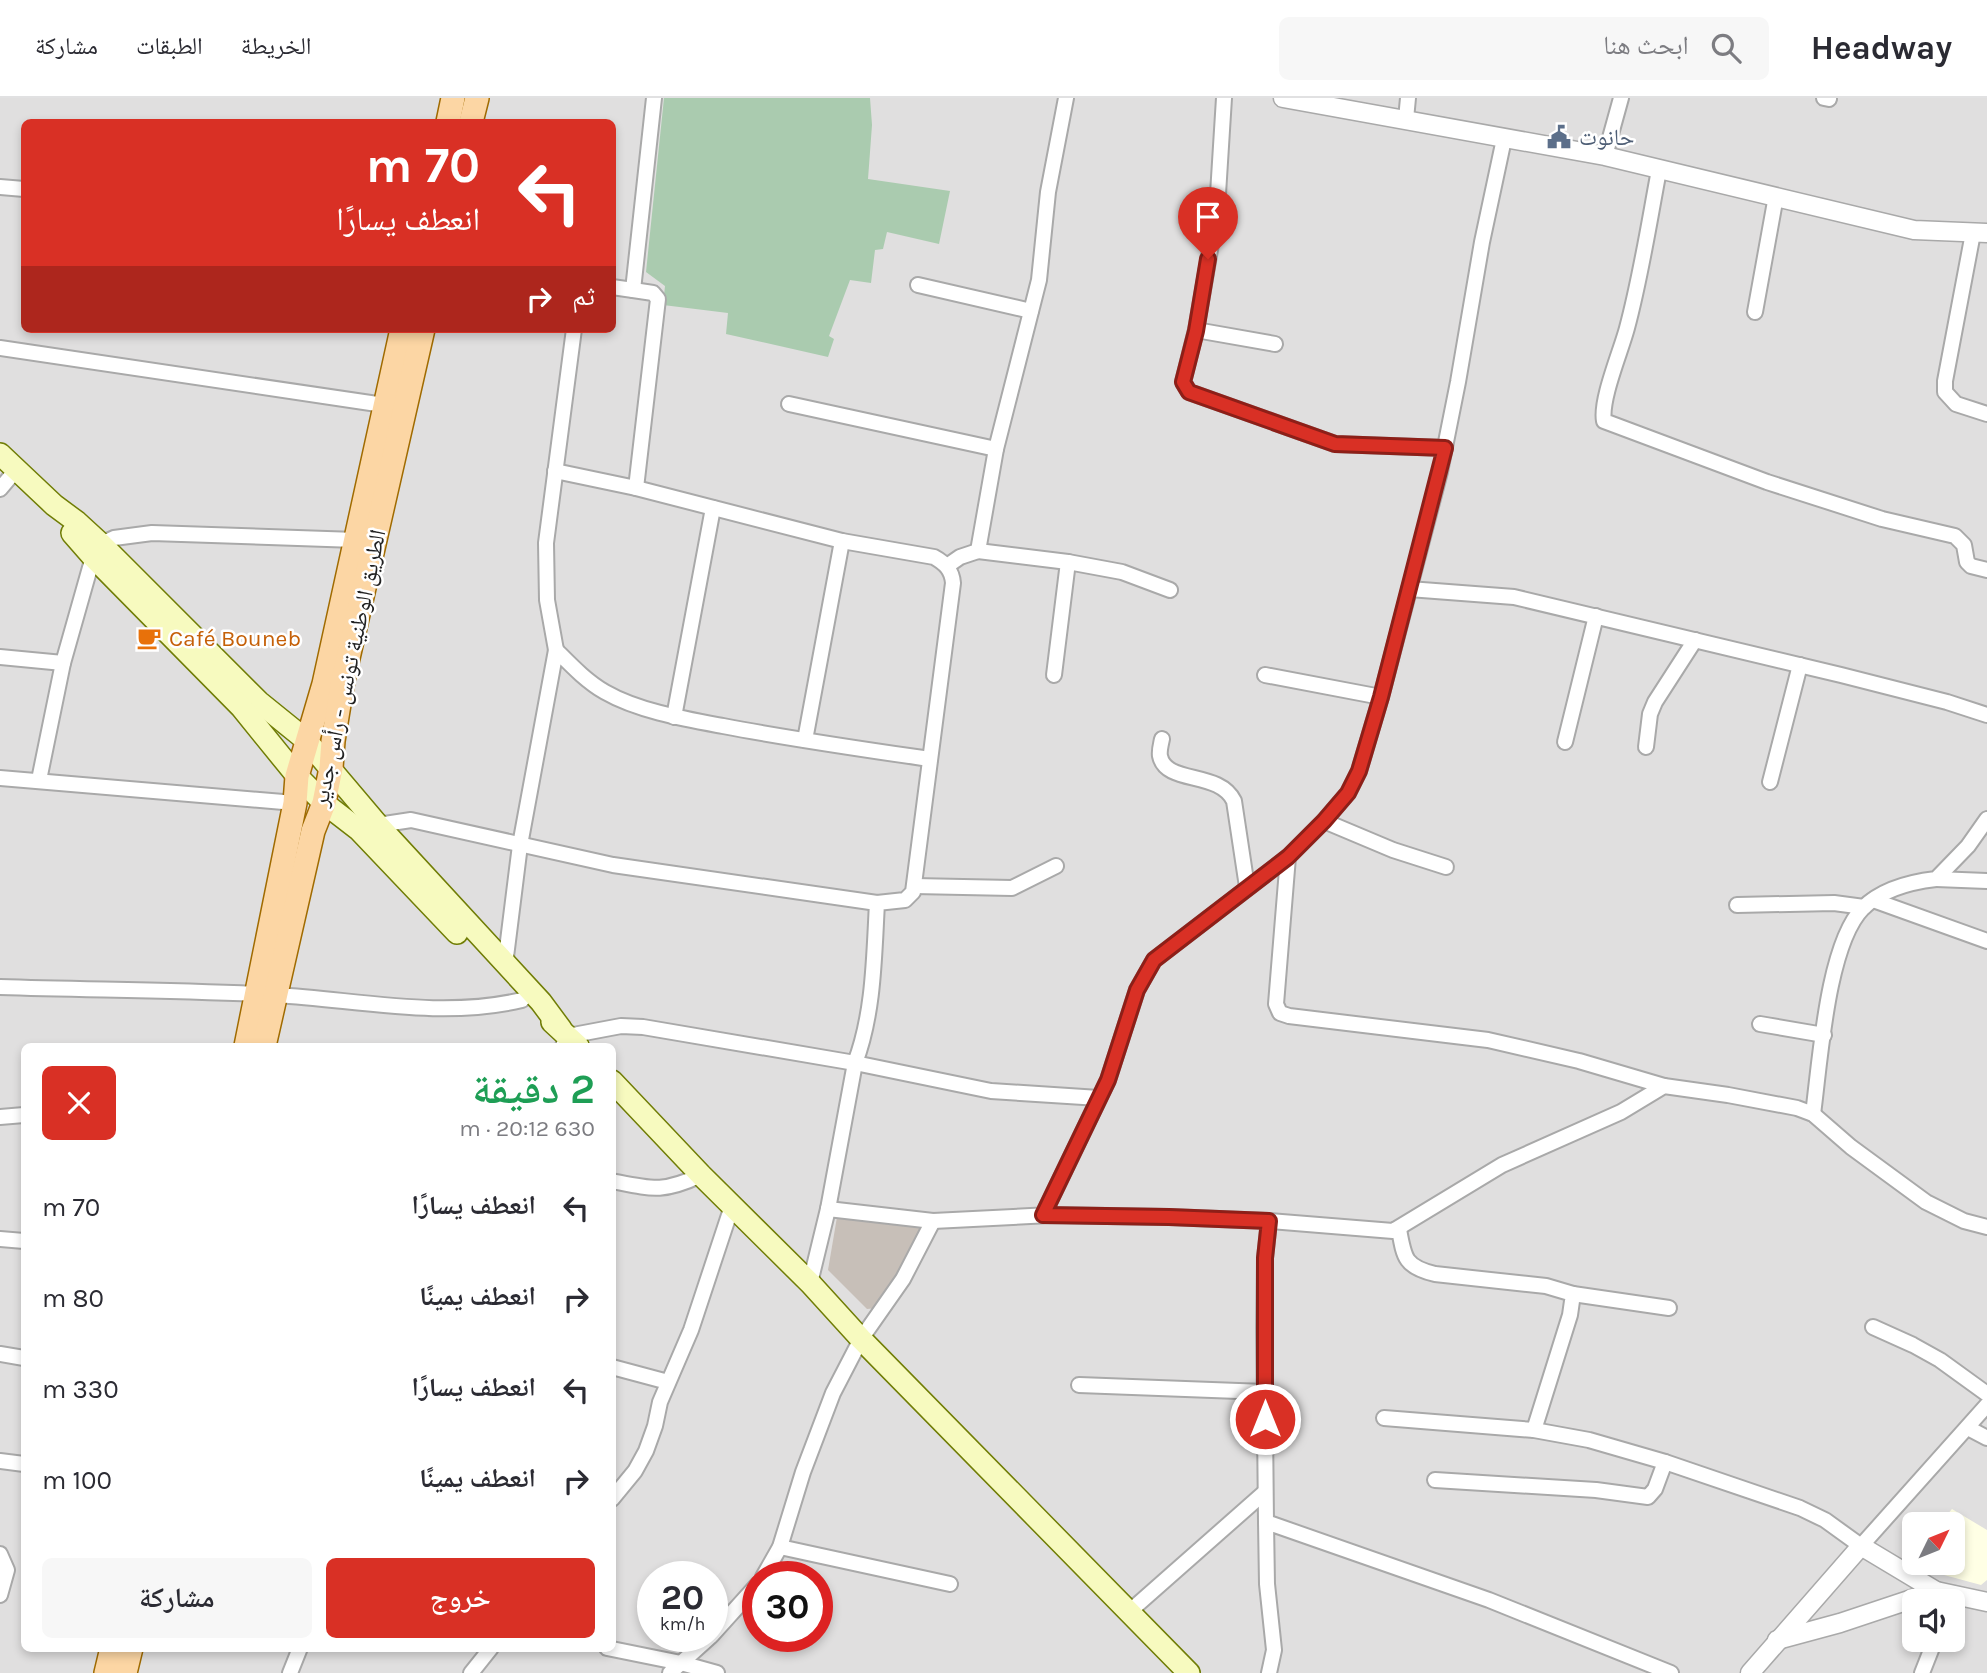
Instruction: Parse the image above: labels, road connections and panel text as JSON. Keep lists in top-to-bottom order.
{
  "streets": {
    "main road": ["الطريق الوطنية تونس - رأس جدير"]
  },
  "places": {
    "public building": ["حانوت"],
    "cafe": ["Café Bouneb"]
  },
  "north": "top right",
  "page": {
    "header": "Headway",
    "search": "ابحث هنا",
    "nav": ["الخريطة", "الطبقات", "مشاركة"],
    "turn": ["70 m", "انعطف يسارًا"],
    "then": "ثم",
    "heading": ["2 دقيقة", "630 m · 20:12"],
    "list": [
      {
        "name": "انعطف يسارًا",
        "value": "70 m"
      },
      {
        "name": "انعطف يمينًا",
        "value": "80 m"
      },
      {
        "name": "انعطف يسارًا",
        "value": "330 m"
      },
      {
        "name": "انعطف يمينًا",
        "value": "100 m"
      }
    ],
    "buttons": ["خروج", "مشاركة"],
    "speed": "20 km/h",
    "limit": "30"
  }
}
